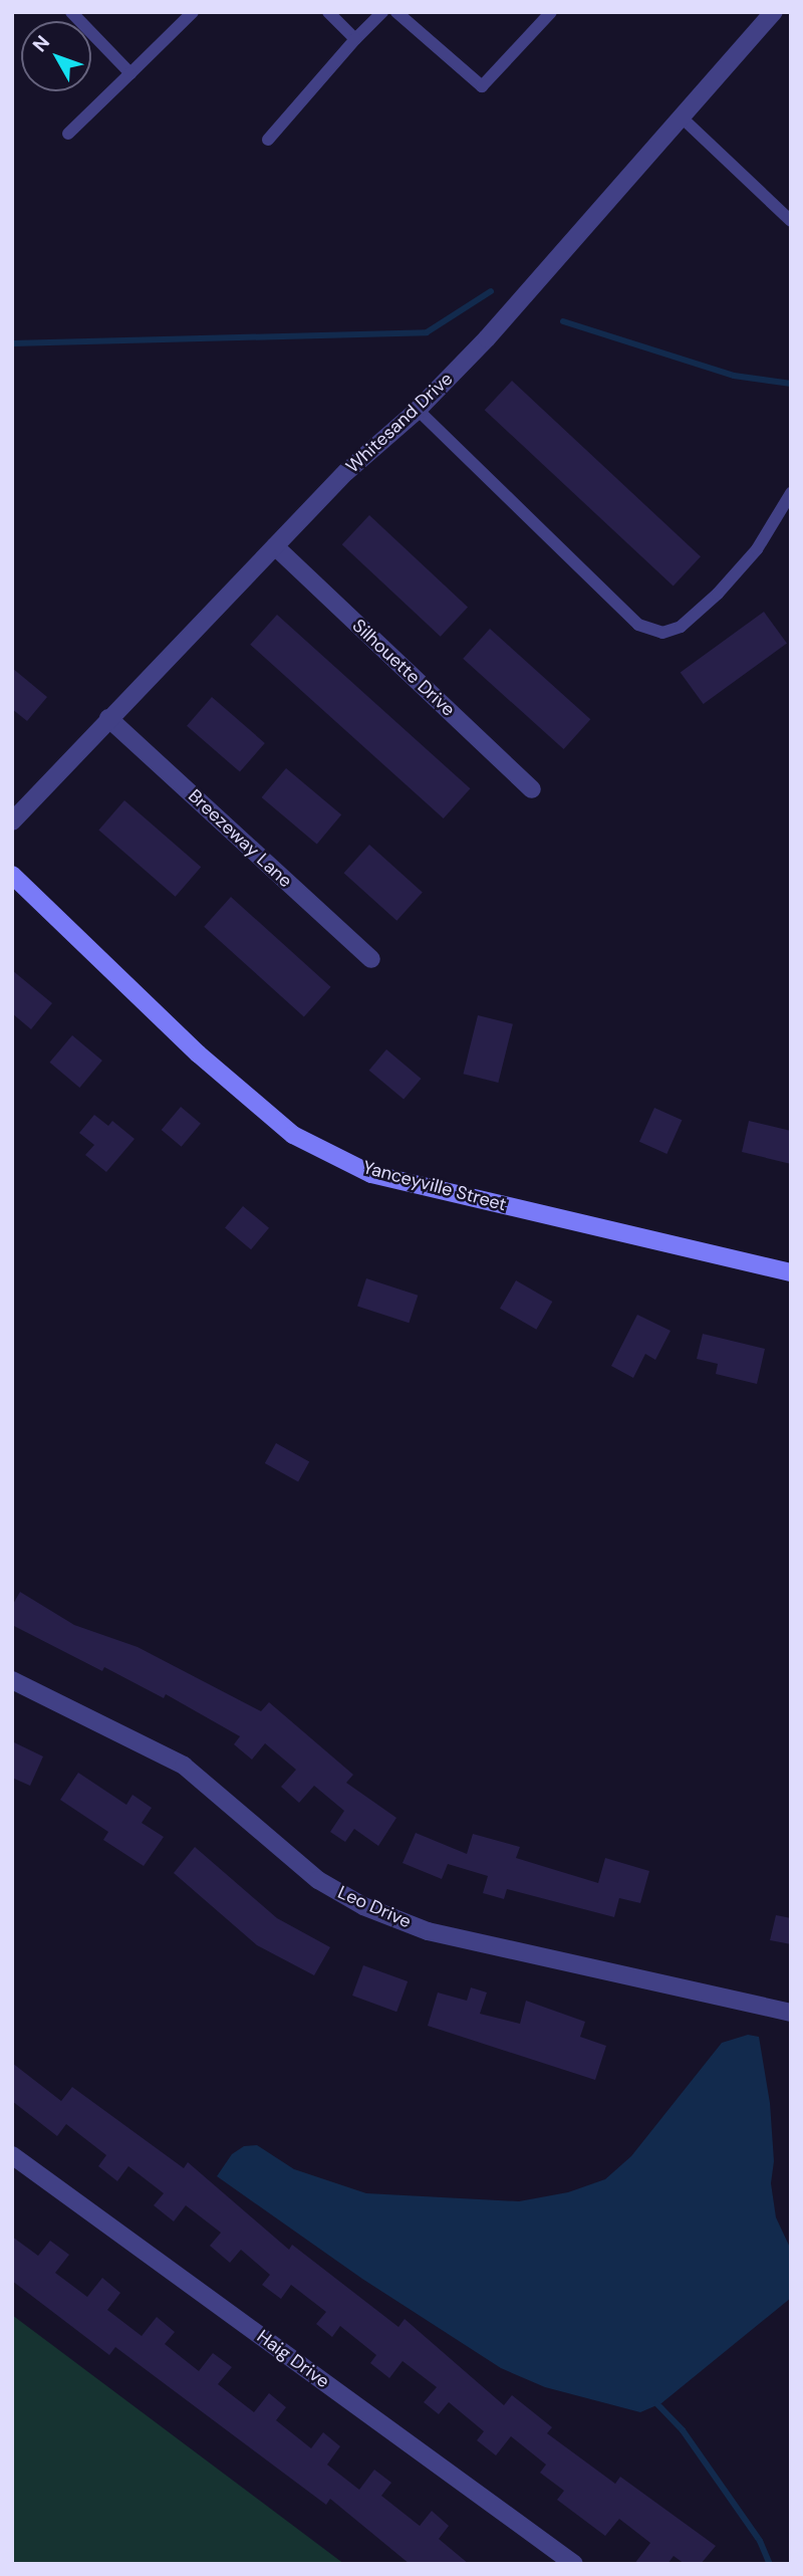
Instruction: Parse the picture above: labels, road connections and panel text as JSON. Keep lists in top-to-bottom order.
{
  "streets": {
    "main road": ["Yanceyville Street"],
    "street": [
      "Whitesand Drive",
      "Silhouette Drive",
      "Breezeway Lane",
      "Leo Drive",
      "Haig Drive"
    ]
  },
  "crossings": [
    ["Whitesand Drive", "Silhouette Drive"],
    ["Whitesand Drive", "Breezeway Lane"]
  ],
  "north": "top left"
}
